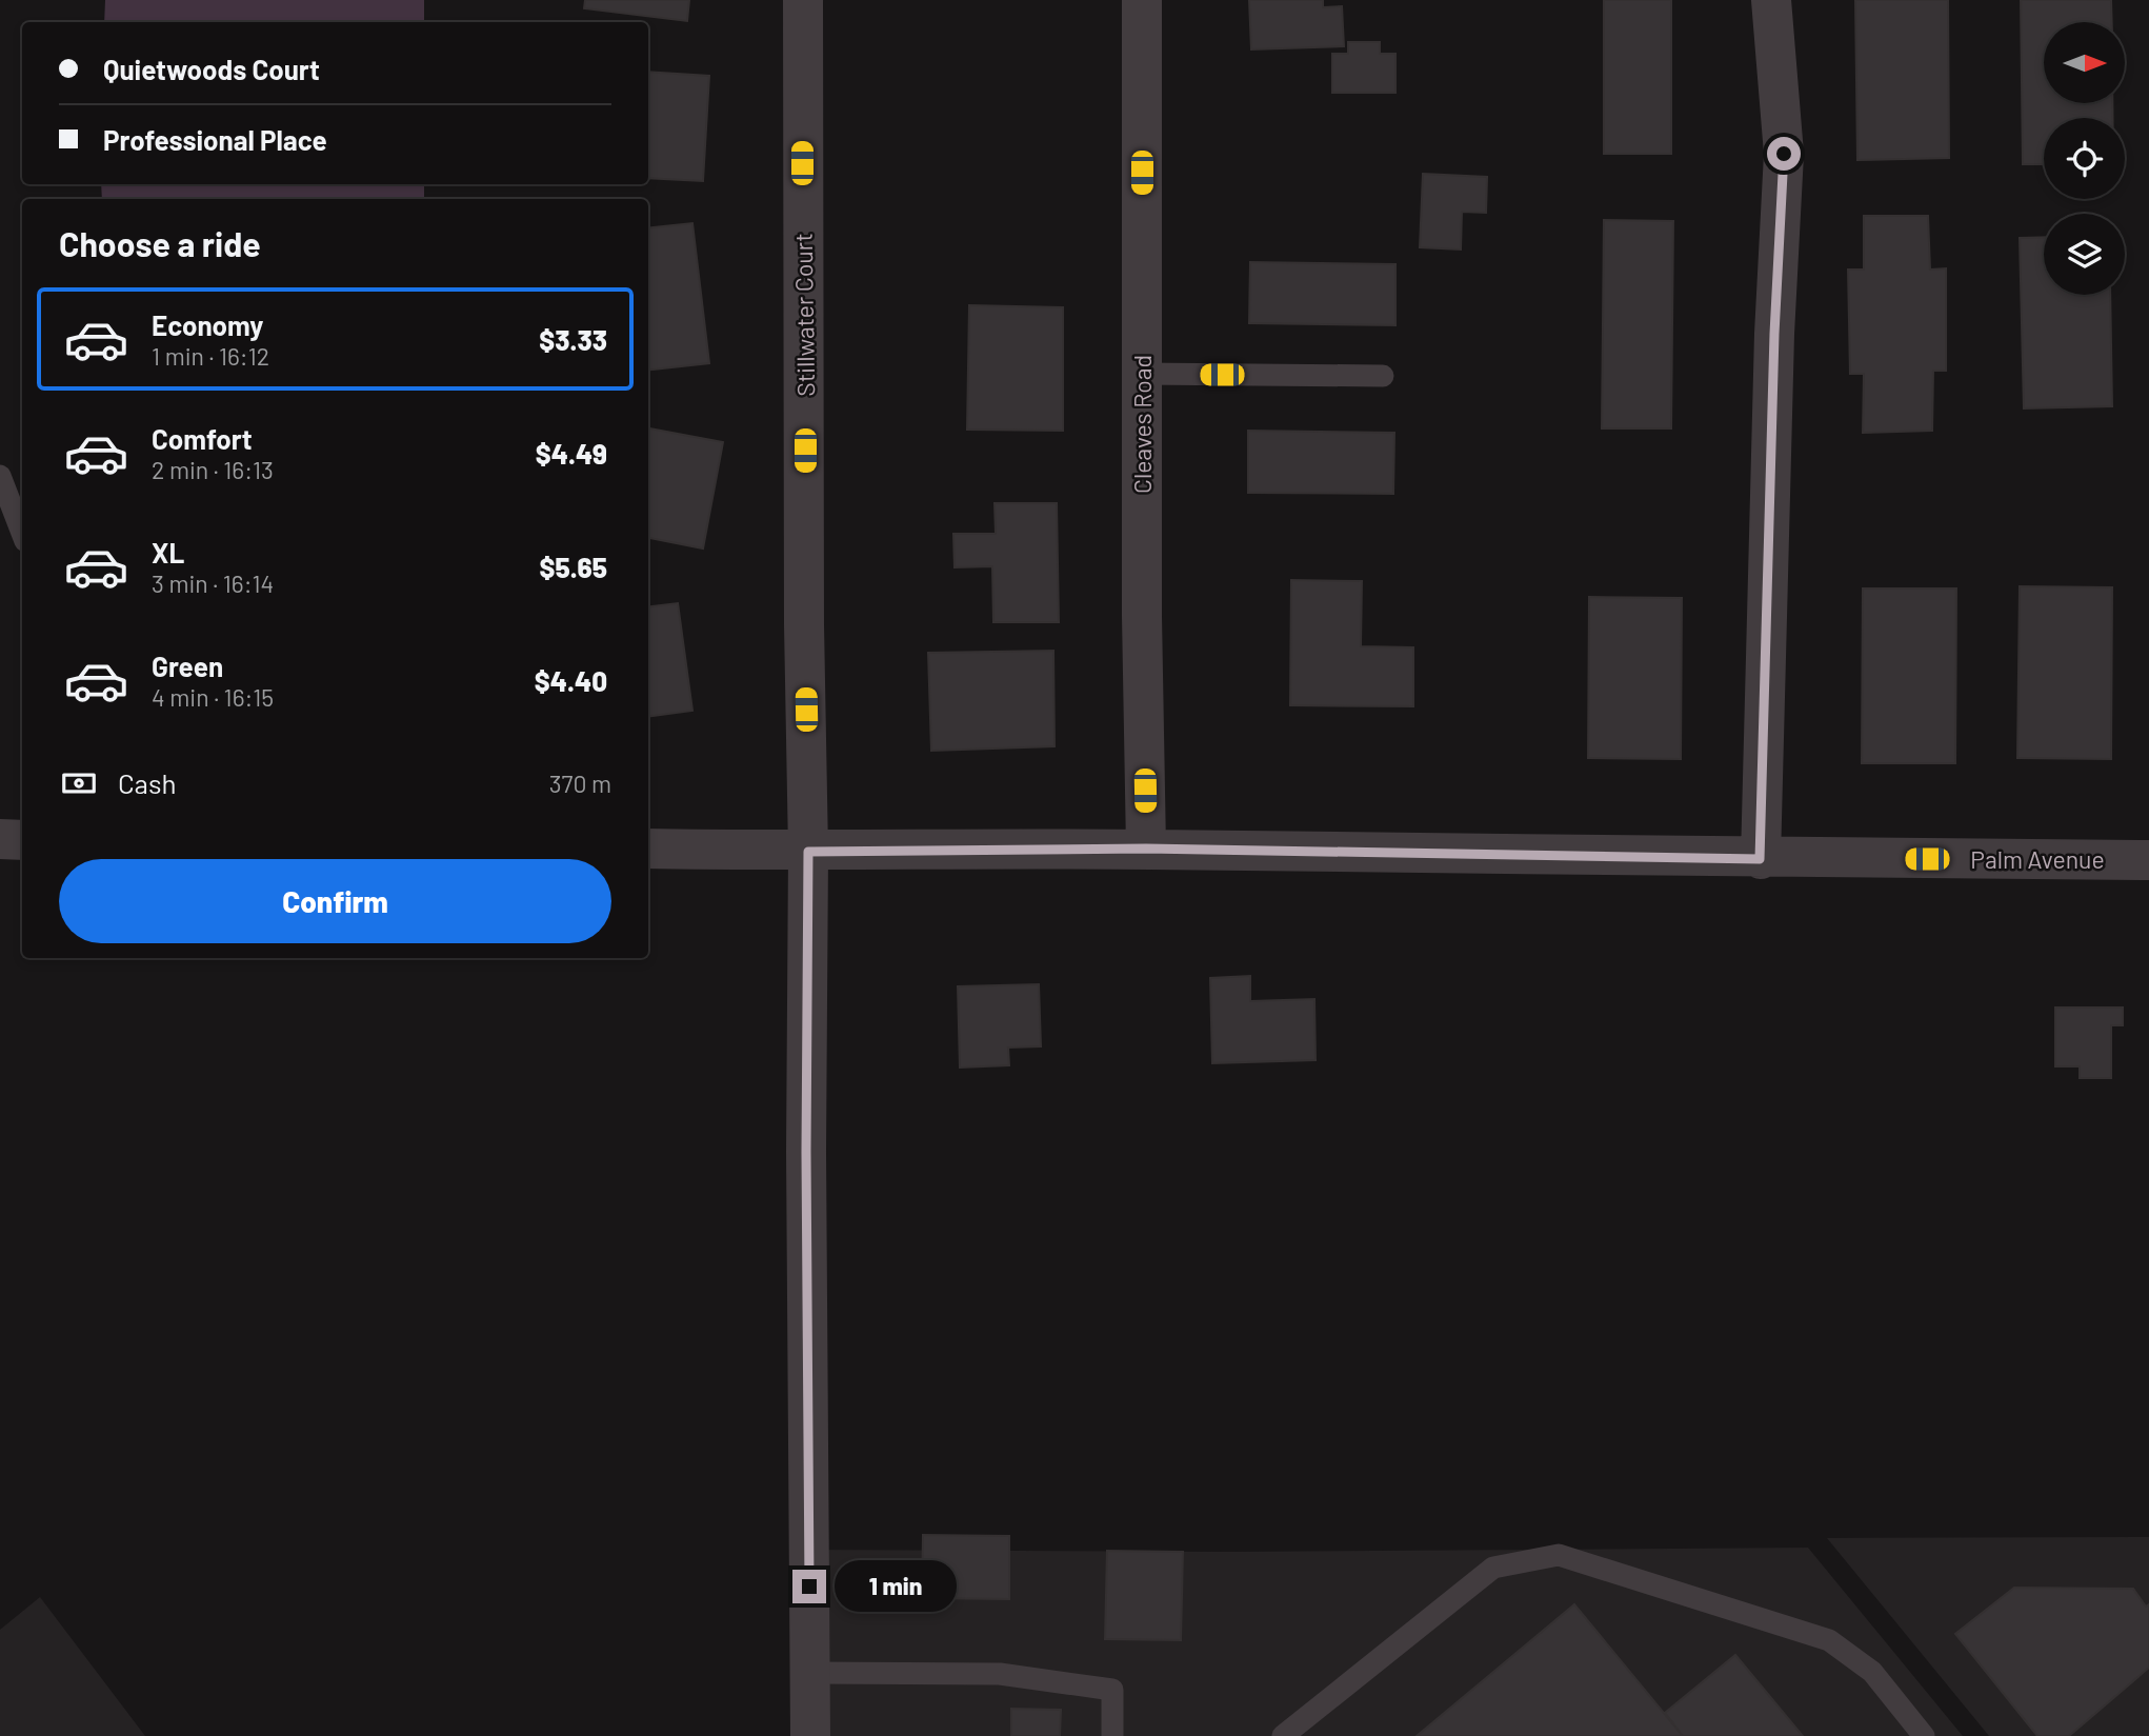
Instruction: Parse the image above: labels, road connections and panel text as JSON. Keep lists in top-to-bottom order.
{
  "streets": {
    "street": ["Stillwater Court", "Cleaves Road", "Palm Avenue"]
  },
  "crossings": [
    ["Stillwater Court", "Palm Avenue"],
    ["Cleaves Road", "Palm Avenue"]
  ],
  "north": "right",
  "page": {
    "banner": ["Quietwoods Court", "Professional Place"],
    "heading": "Choose a ride",
    "list": [
      {
        "name": "Economy",
        "note": "1 min · 16:12",
        "value": "$3.33"
      },
      {
        "name": "Comfort",
        "note": "2 min · 16:13",
        "value": "$4.49"
      },
      {
        "name": "XL",
        "note": "3 min · 16:14",
        "value": "$5.65"
      },
      {
        "name": "Green",
        "note": "4 min · 16:15",
        "value": "$4.40"
      }
    ],
    "pay": ["Cash", "370 m"],
    "buttons": "Confirm",
    "bubble": "1 min"
  }
}
